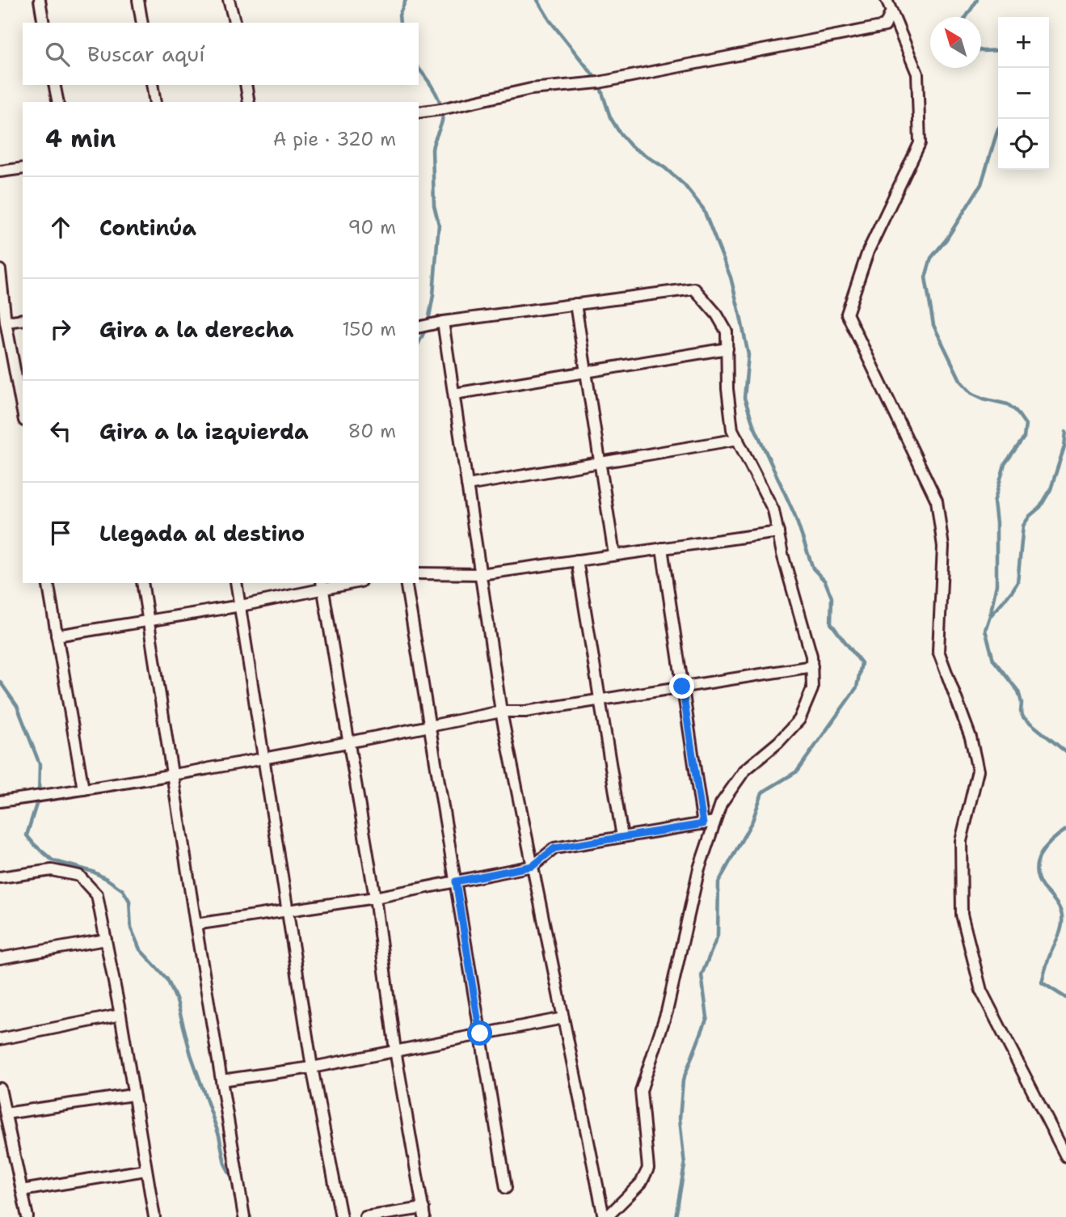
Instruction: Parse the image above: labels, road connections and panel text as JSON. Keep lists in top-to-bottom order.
{
  "north": "top left",
  "page": {
    "map_buttons": ["+", "−"],
    "search": "Buscar aquí",
    "heading": ["4 min", "A pie · 320 m"],
    "list": [
      ["Continúa", "90 m"],
      ["Gira a la derecha", "150 m"],
      ["Gira a la izquierda", "80 m"],
      "Llegada al destino"
    ]
  }
}
